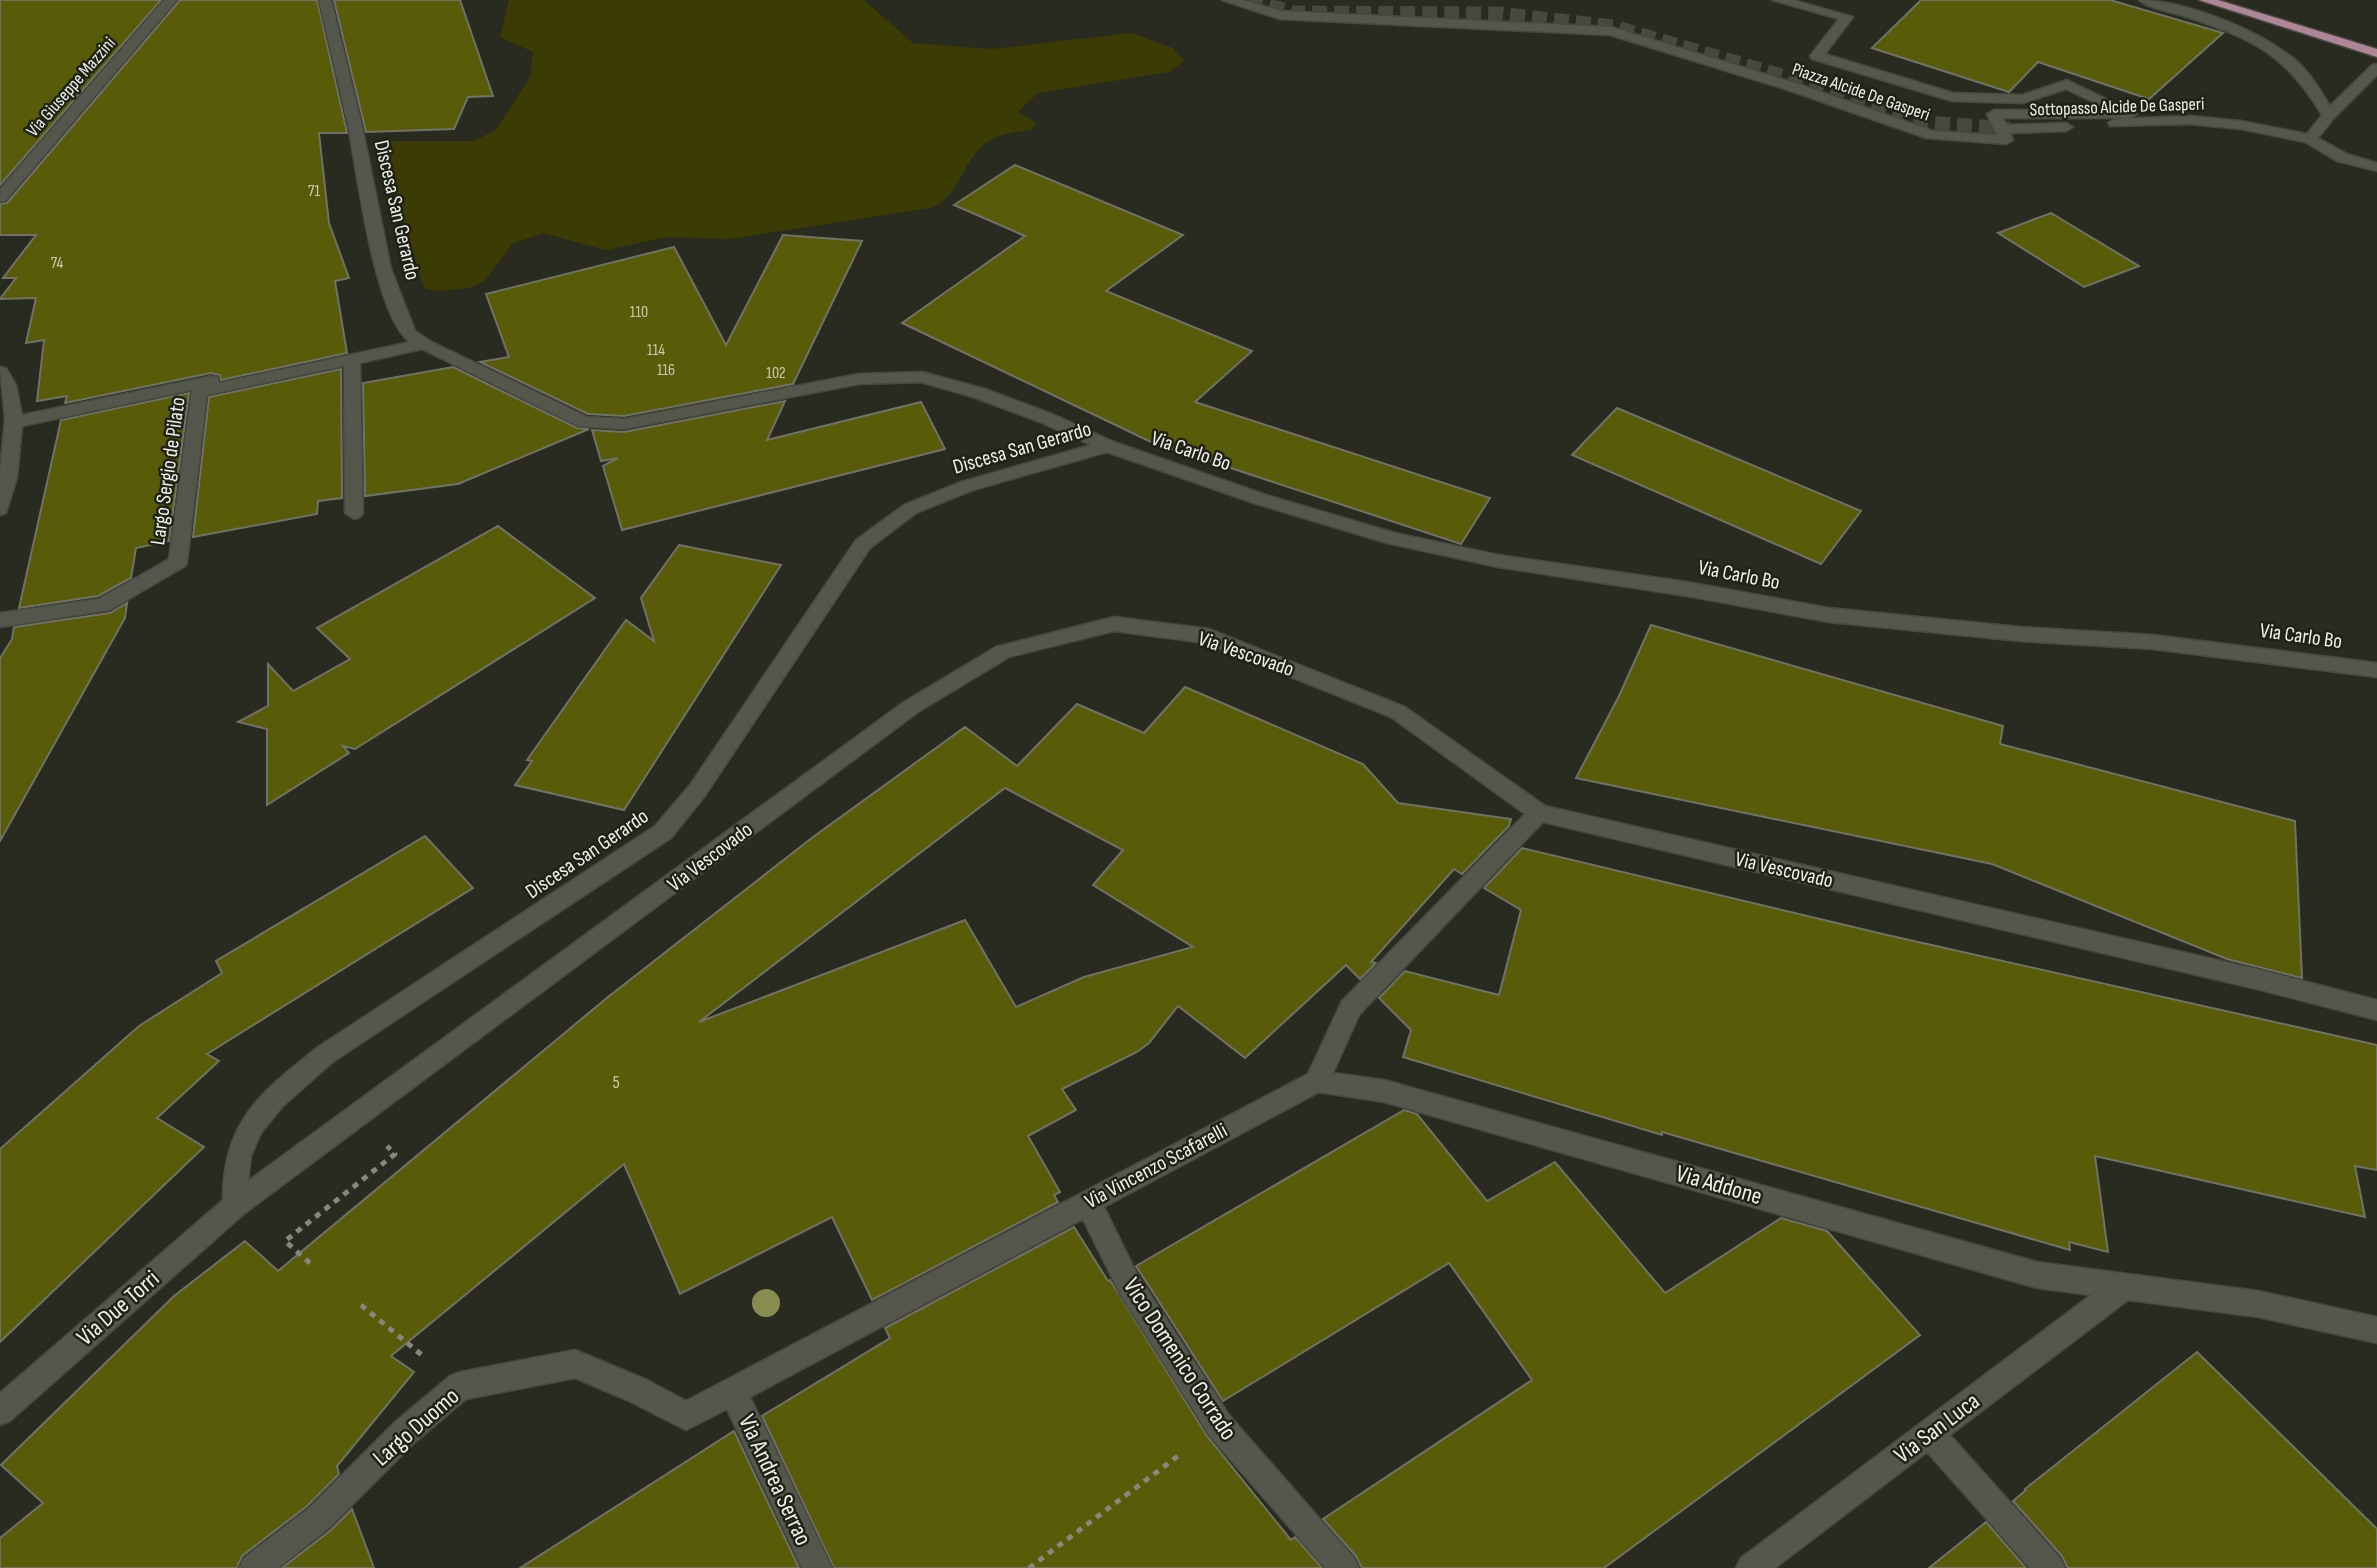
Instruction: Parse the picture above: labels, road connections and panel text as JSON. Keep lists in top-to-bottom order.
{
  "streets": {
    "street": [
      "Via Giuseppe Mazzini",
      "Piazza Alcide De Gasperi",
      "Sottopasso Alcide De Gasperi",
      "Discesa San Gerardo",
      "Via Carlo Bo",
      "Largo Sergio de Pilato",
      "Via Vescovado",
      "Via Vincenzo Scafarelli",
      "Via Addone",
      "Via Due Torri",
      "Vico Domenico Corrado",
      "Largo Duomo",
      "Via San Luca",
      "Via Andrea Serrao"
    ]
  },
  "crossings": [
    ["Discesa San Gerardo", "Via Carlo Bo"],
    ["Discesa San Gerardo", "Largo Sergio de Pilato"],
    ["Discesa San Gerardo", "Via Vescovado"],
    ["Discesa San Gerardo", "Via Due Torri"],
    ["Via Vescovado", "Via Due Torri"],
    ["Via Vincenzo Scafarelli", "Via Addone"],
    ["Via Vincenzo Scafarelli", "Vico Domenico Corrado"],
    ["Via Vincenzo Scafarelli", "Largo Duomo"],
    ["Via Vincenzo Scafarelli", "Via Andrea Serrao"],
    ["Via Addone", "Via San Luca"]
  ],
  "house_numbers": [
    "71",
    "74",
    "110",
    "114",
    "116",
    "102",
    "5"
  ]
}
